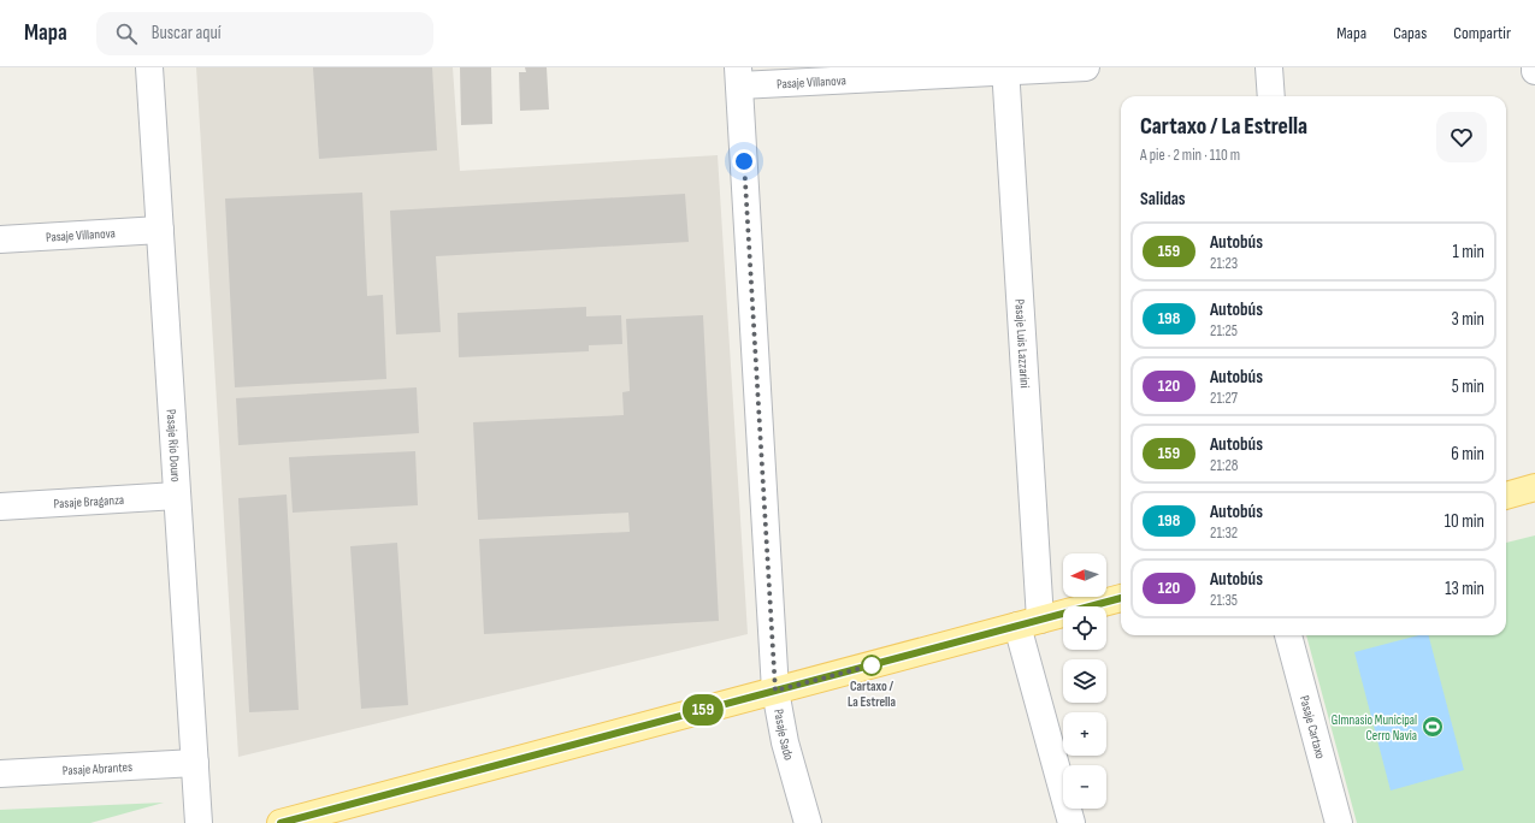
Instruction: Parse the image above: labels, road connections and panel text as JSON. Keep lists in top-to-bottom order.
{
  "streets": {
    "street": [
      "Pasaje Villanova",
      "Pasaje Luis Lazzarini",
      "Pasaje Río Douro",
      "Pasaje Braganza",
      "Pasaje Cartaxo",
      "Pasaje Sado",
      "Pasaje Abrantes"
    ]
  },
  "crossings": [
    ["Pasaje Villanova", "Pasaje Luis Lazzarini"],
    ["Pasaje Villanova", "Pasaje Río Douro"],
    ["Pasaje Villanova", "Pasaje Sado"],
    ["Pasaje Río Douro", "Pasaje Braganza"],
    ["Pasaje Río Douro", "Pasaje Abrantes"]
  ],
  "places": {
    "other": ["Cartaxo / La Estrella"],
    "sports": ["GImnasio Municipal Cerro Navia"]
  },
  "lines": ["bus line 159"],
  "north": "left",
  "page": {
    "header": "Mapa",
    "search": "Buscar aquí",
    "nav": ["Mapa", "Capas", "Compartir"],
    "on_map": "159",
    "heading": [
      ["Cartaxo / La Estrella", "A pie · 2 min · 110 m"],
      "Salidas"
    ],
    "list": [
      {
        "mark": "159",
        "name": "Autobús",
        "note": "21:23",
        "value": "1 min"
      },
      {
        "mark": "198",
        "name": "Autobús",
        "note": "21:25",
        "value": "3 min"
      },
      {
        "mark": "120",
        "name": "Autobús",
        "note": "21:27",
        "value": "5 min"
      },
      {
        "mark": "159",
        "name": "Autobús",
        "note": "21:28",
        "value": "6 min"
      },
      {
        "mark": "198",
        "name": "Autobús",
        "note": "21:32",
        "value": "10 min"
      },
      {
        "mark": "120",
        "name": "Autobús",
        "note": "21:35",
        "value": "13 min"
      }
    ],
    "map_buttons": ["+", "−"]
  }
}
